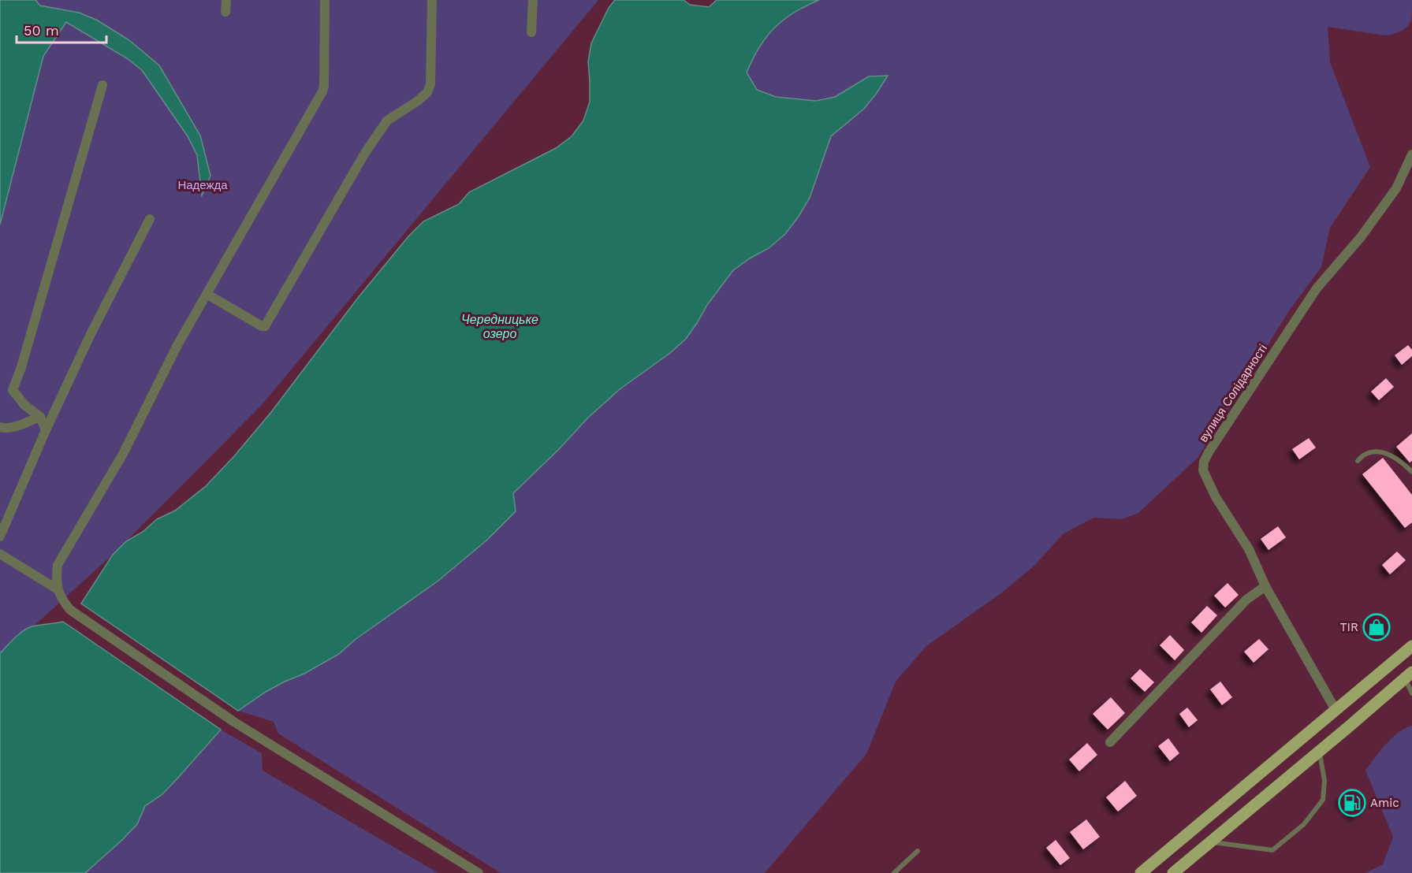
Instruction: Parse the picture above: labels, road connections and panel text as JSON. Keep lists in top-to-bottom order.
{
  "streets": {
    "street": ["вулиця Солідарності"]
  },
  "water": ["Чередницьке озеро"],
  "parks": ["Надежда"],
  "places": {
    "shop": ["TIR"],
    "fuel station": ["Amic"]
  },
  "scale_bar": "50 m"
}
